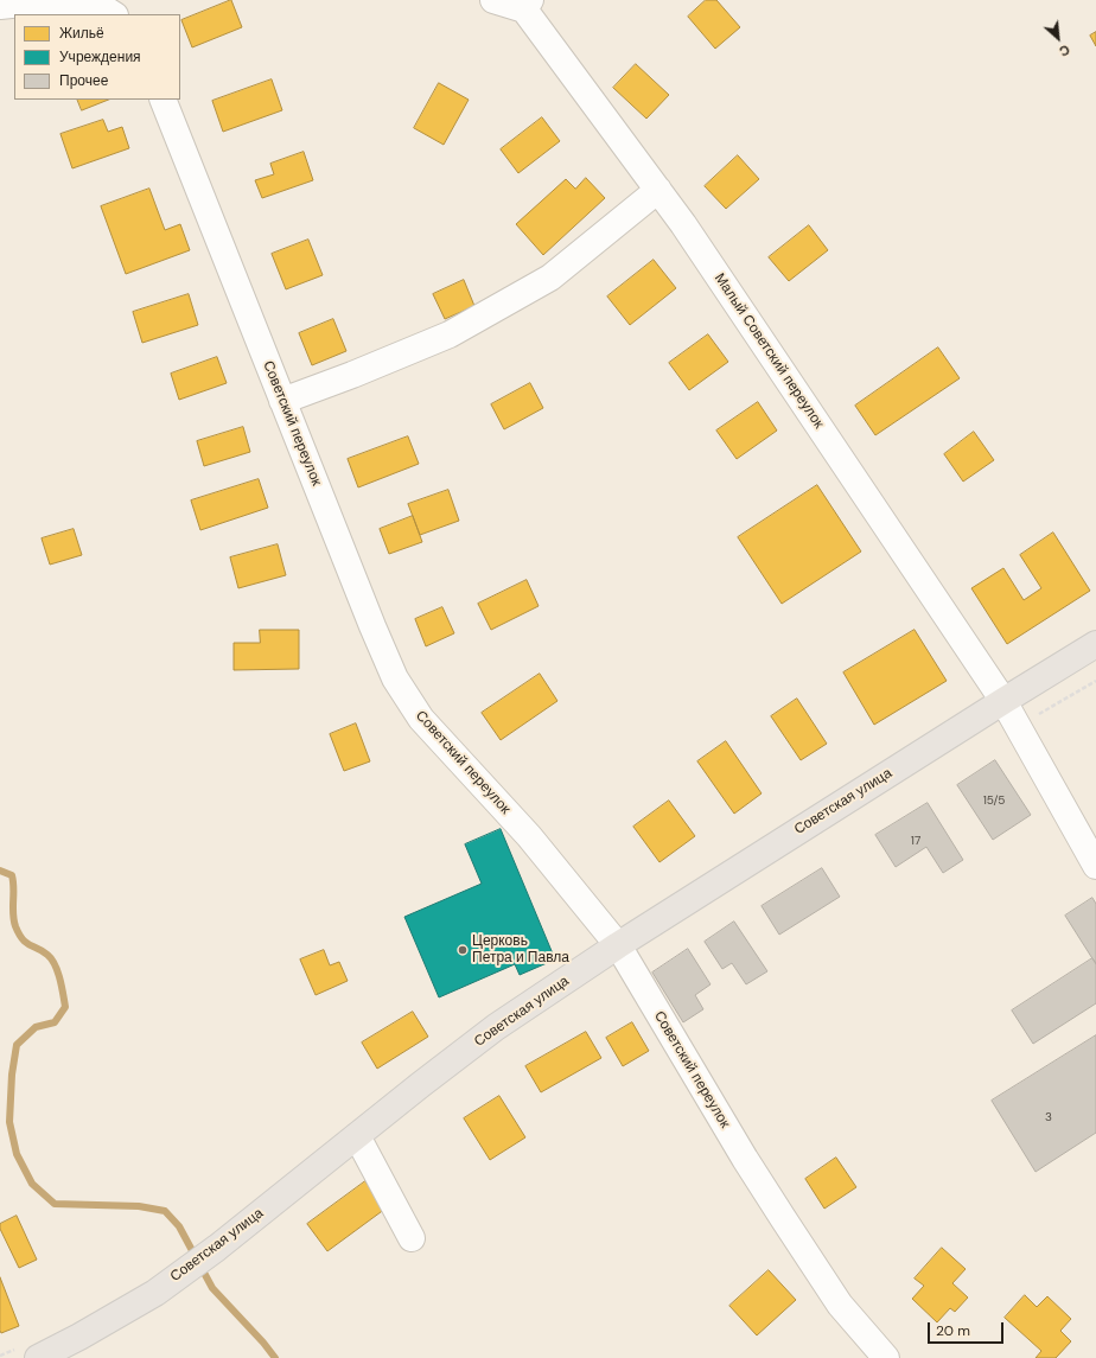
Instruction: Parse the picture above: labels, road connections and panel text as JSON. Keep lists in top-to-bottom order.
{
  "streets": {
    "main road": ["Советская улица"],
    "street": ["Малый Советский переулок", "Советский переулок"]
  },
  "crossings": [
    ["Малый Советский переулок", "Советская улица"],
    ["Советский переулок", "Советская улица"]
  ],
  "places": ["Церковь Петра и Павла"],
  "house_numbers": ["15/5", "17", "3"],
  "legend": ["Жильё", "Учреждения", "Прочее"],
  "scale_bar": "20 m",
  "north": "bottom right"
}
